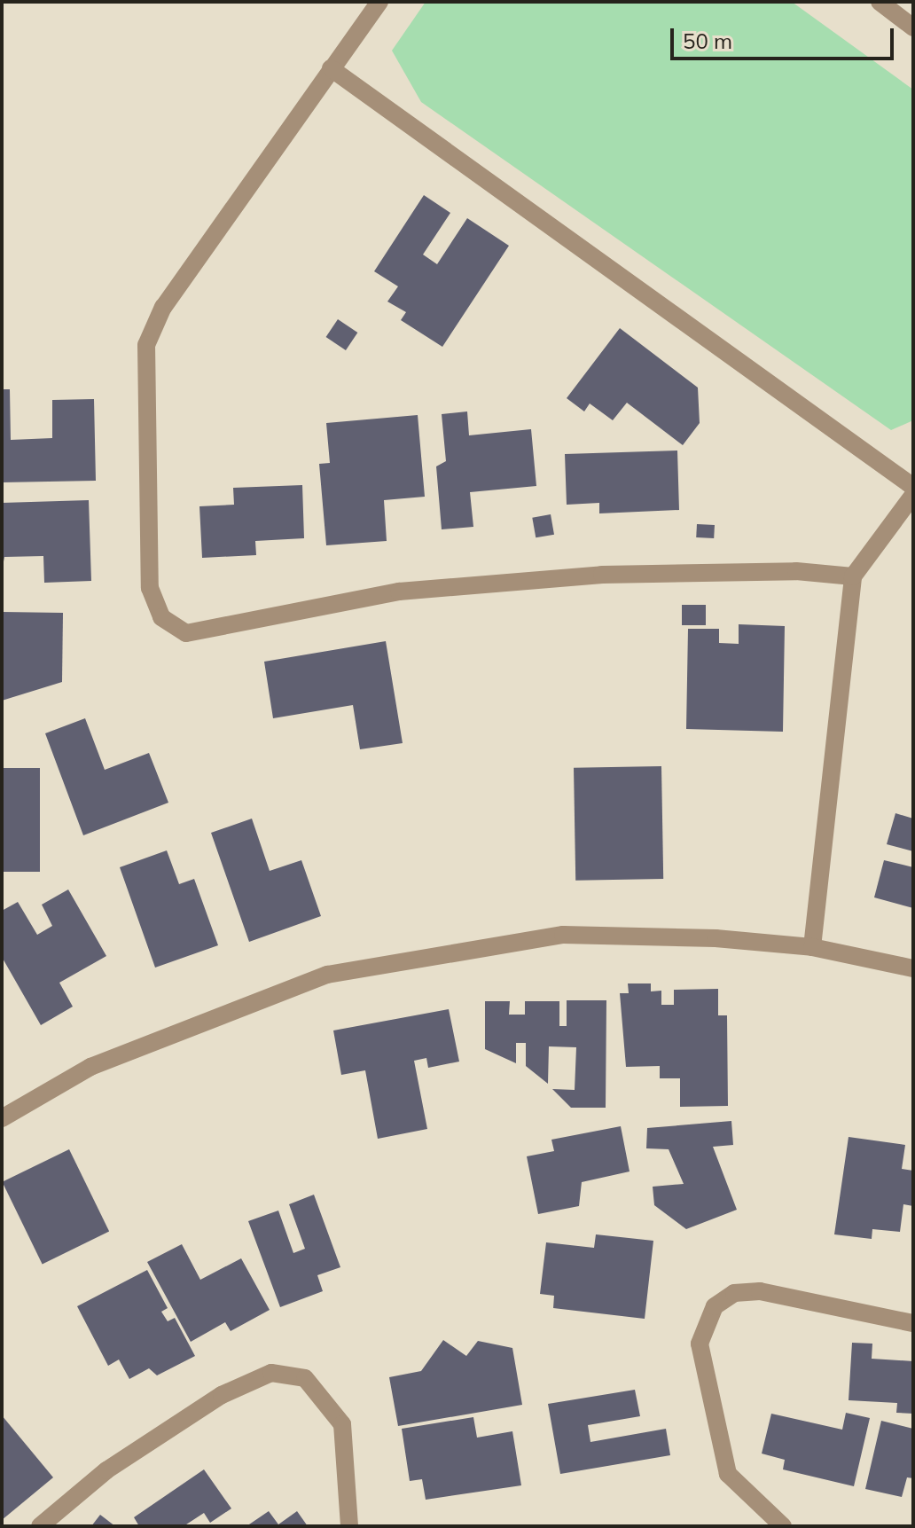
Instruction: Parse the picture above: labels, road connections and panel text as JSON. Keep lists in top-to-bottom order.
{
  "scale_bar": "50 m"
}
